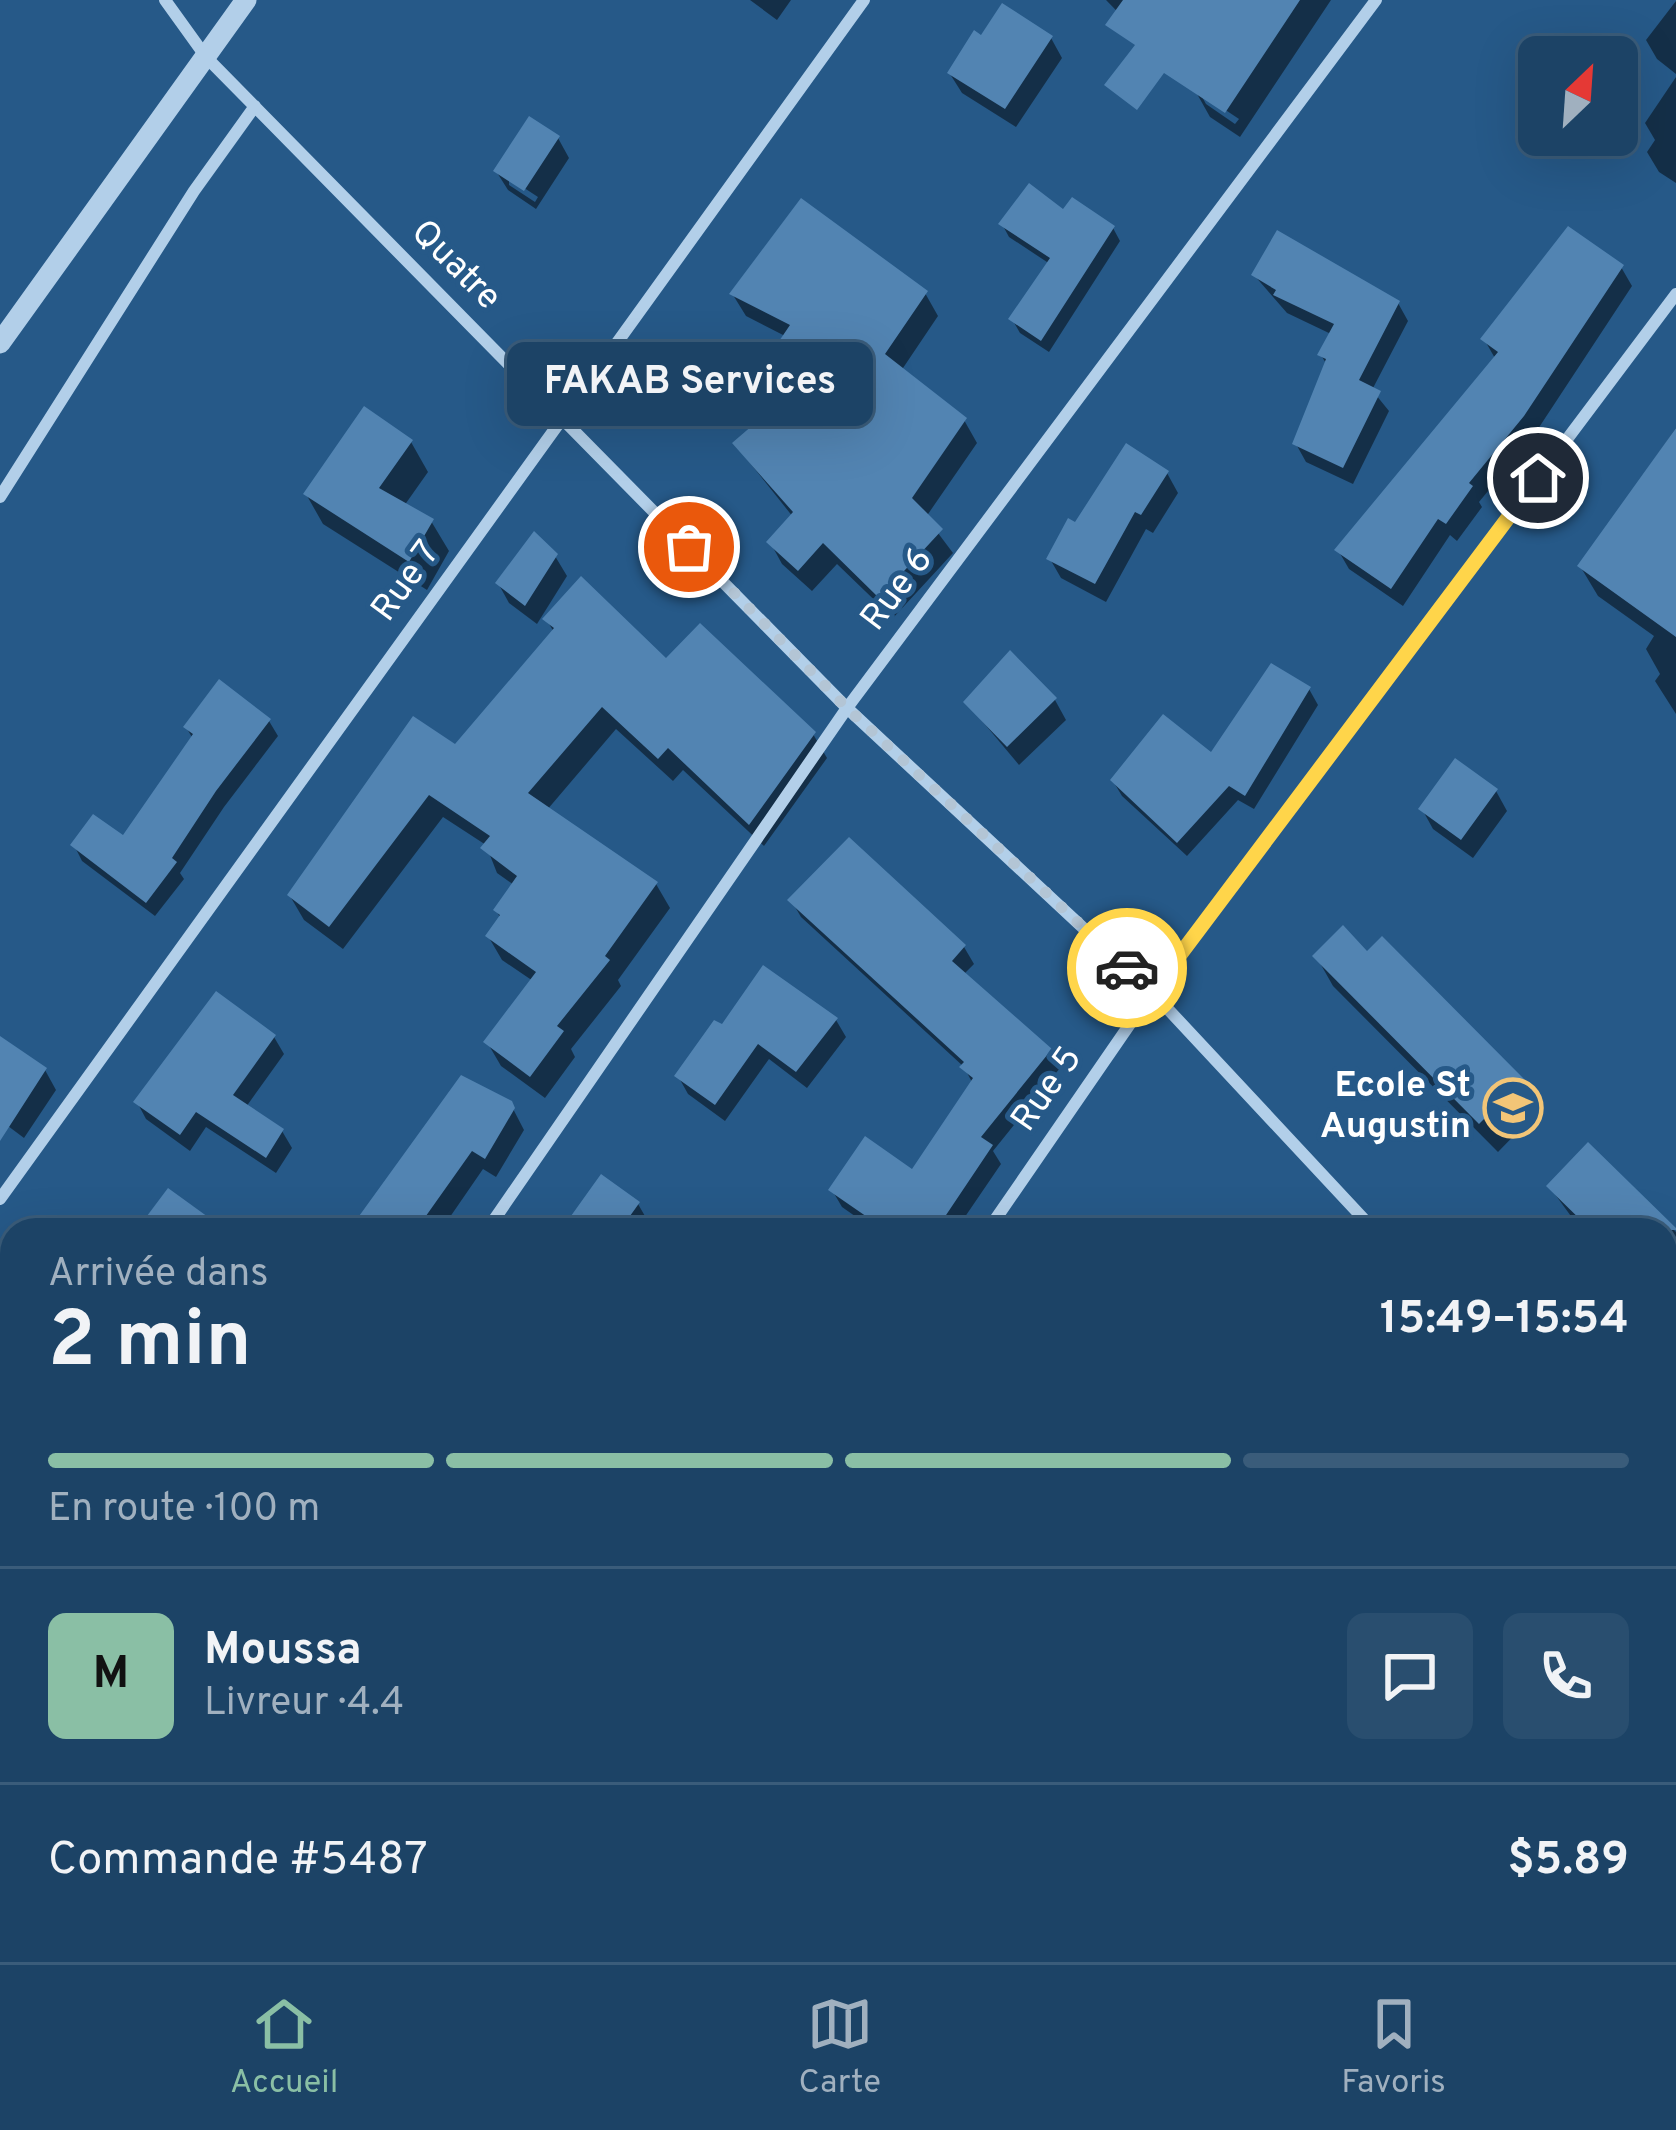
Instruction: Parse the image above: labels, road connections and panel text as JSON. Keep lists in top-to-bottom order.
{
  "streets": {
    "street": [
      "Quatre",
      "Rue 7",
      "Rue 6",
      "Rue 5"
    ]
  },
  "crossings": [
    ["Quatre", "Rue 7"],
    ["Quatre", "Rue 6"],
    ["Quatre", "Rue 5"]
  ],
  "places": {
    "other": ["FAKAB Services"],
    "school or university": ["Ecole St Augustin"]
  },
  "north": "top right",
  "page": {
    "bubble": "FAKAB Services",
    "heading": ["2 min", "Arrivée dans", "15:49–15:54"],
    "panel": [
      "Moussa",
      "Livreur · 4.4",
      "Commande #5487",
      "$5.89"
    ],
    "bar": "En route · 100 m",
    "round": "M",
    "tabs": ["Accueil", "Carte", "Favoris"]
  }
}
